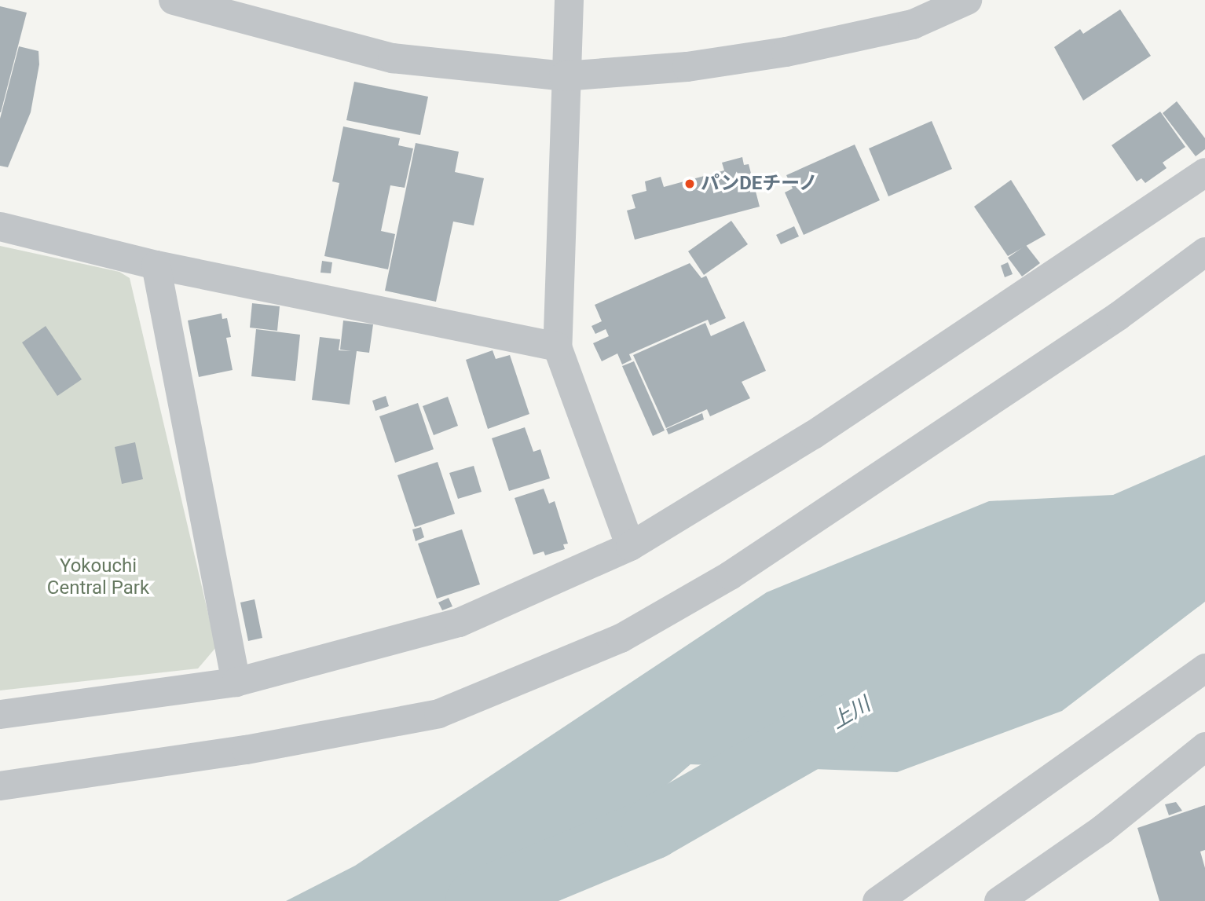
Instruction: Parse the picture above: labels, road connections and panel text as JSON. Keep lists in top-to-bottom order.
{
  "water": ["上川"],
  "parks": ["Yokouchi Central Park"],
  "places": ["パンDEチーノ"]
}
